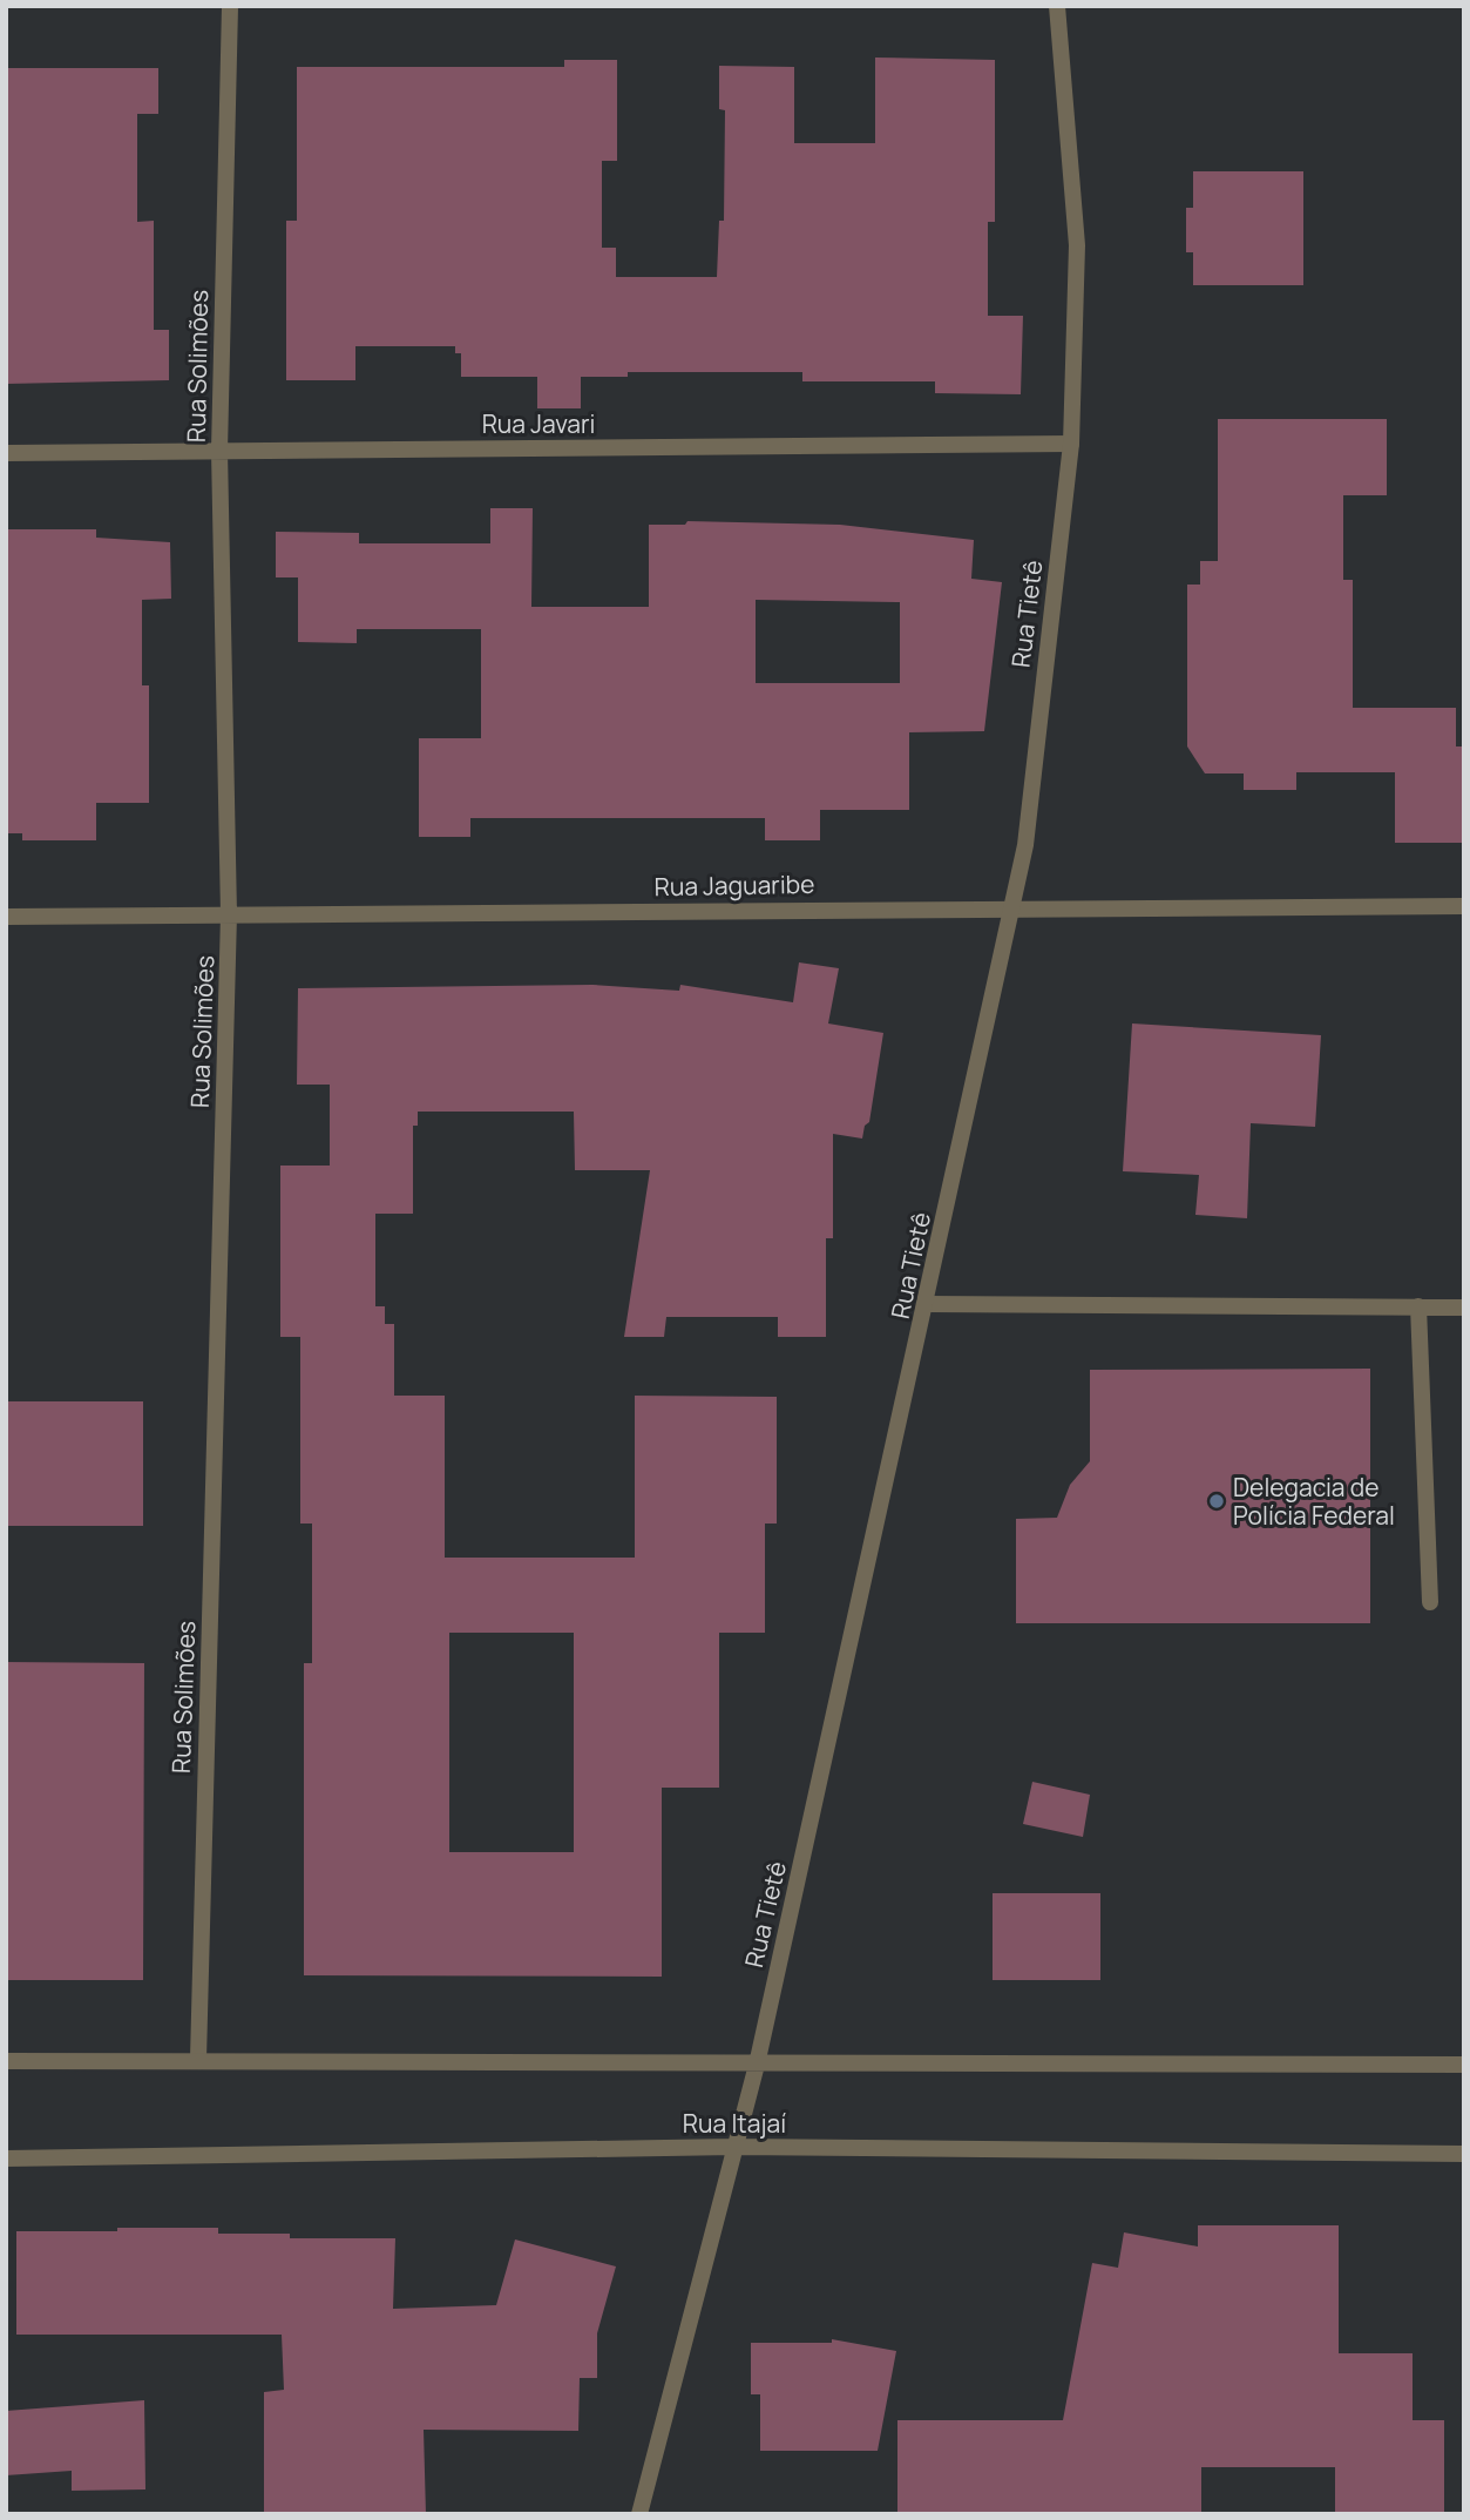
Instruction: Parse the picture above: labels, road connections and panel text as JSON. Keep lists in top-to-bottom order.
{
  "streets": {
    "street": [
      "Rua Solimões",
      "Rua Javari",
      "Rua Tietê",
      "Rua Jaguaribe",
      "Rua Itajaí"
    ]
  },
  "crossings": [
    ["Rua Solimões", "Rua Javari"],
    ["Rua Solimões", "Rua Jaguaribe"],
    ["Rua Javari", "Rua Tietê"],
    ["Rua Tietê", "Rua Jaguaribe"],
    ["Rua Tietê", "Rua Itajaí"]
  ],
  "places": ["Delegacia de Polícia Federal"]
}
